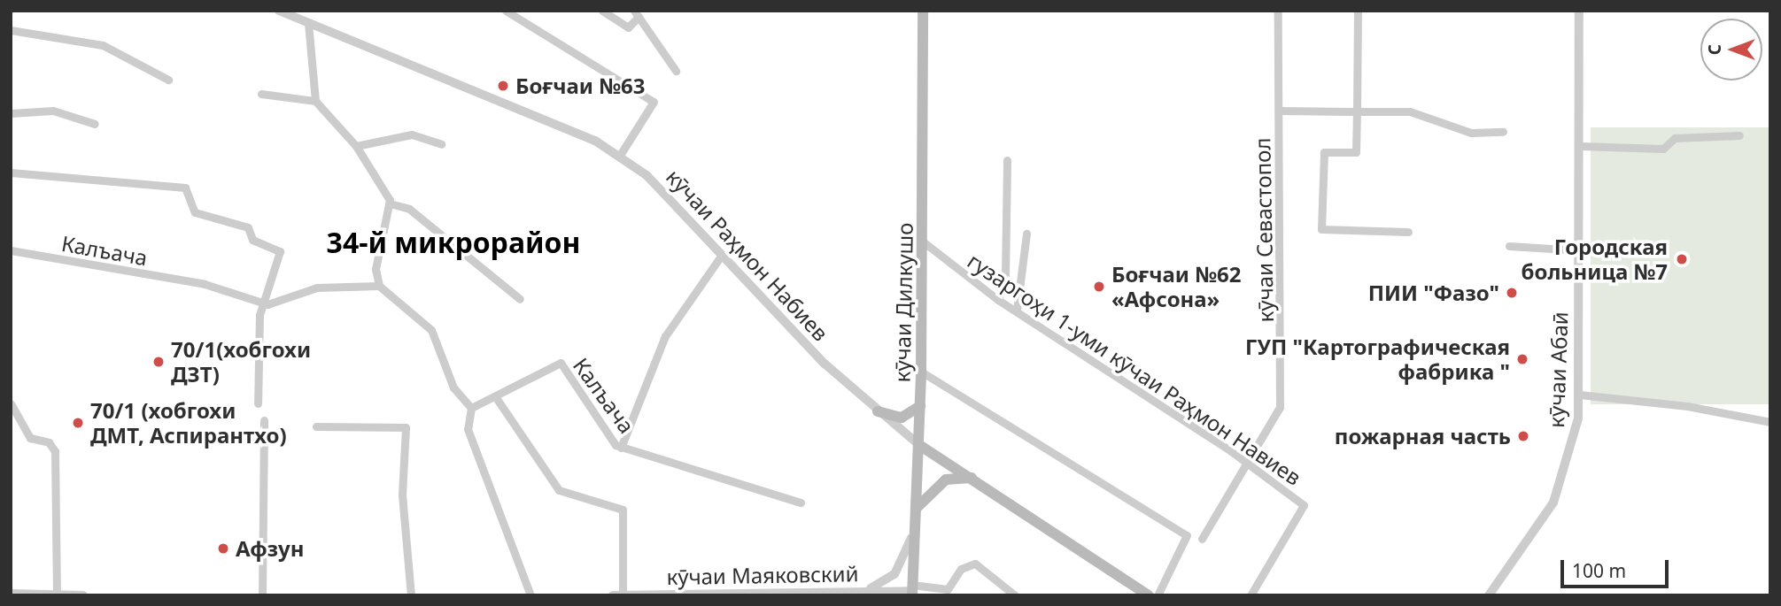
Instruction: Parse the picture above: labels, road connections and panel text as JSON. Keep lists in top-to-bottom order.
{
  "streets": {
    "main road": ["кӯчаи Раҳмон Набиев", "кӯчаи Дилкушо"],
    "street": [
      "кӯчаи Севастопол",
      "Калъача",
      "гузаргоҳи 1-уми кӯчаи Раҳмон Навиев",
      "кӯчаи Абаӣ",
      "кӯчаи Маяковский"
    ]
  },
  "crossings": [
    ["кӯчаи Севастопол", "гузаргоҳи 1-уми кӯчаи Раҳмон Навиев"],
    ["кӯчаи Раҳмон Набиев", "кӯчаи Дилкушо"],
    ["кӯчаи Дилкушо", "гузаргоҳи 1-уми кӯчаи Раҳмон Навиев"],
    ["кӯчаи Дилкушо", "кӯчаи Маяковский"]
  ],
  "districts": ["34-й микрорайон"],
  "places": [
    "Боғчаи №63",
    "Городская больница №7",
    "Боғчаи №62 «Афсона»",
    "ПИИ \"Фазо\"",
    "ГУП \"Картографическая фабрика \"",
    "70/1(хобгохи ДЗТ)",
    "70/1 (хобгохи ДМТ, Аспирантхо)",
    "пожарная часть",
    "Афзун"
  ],
  "scale_bar": "100 m",
  "north": "left"
}
